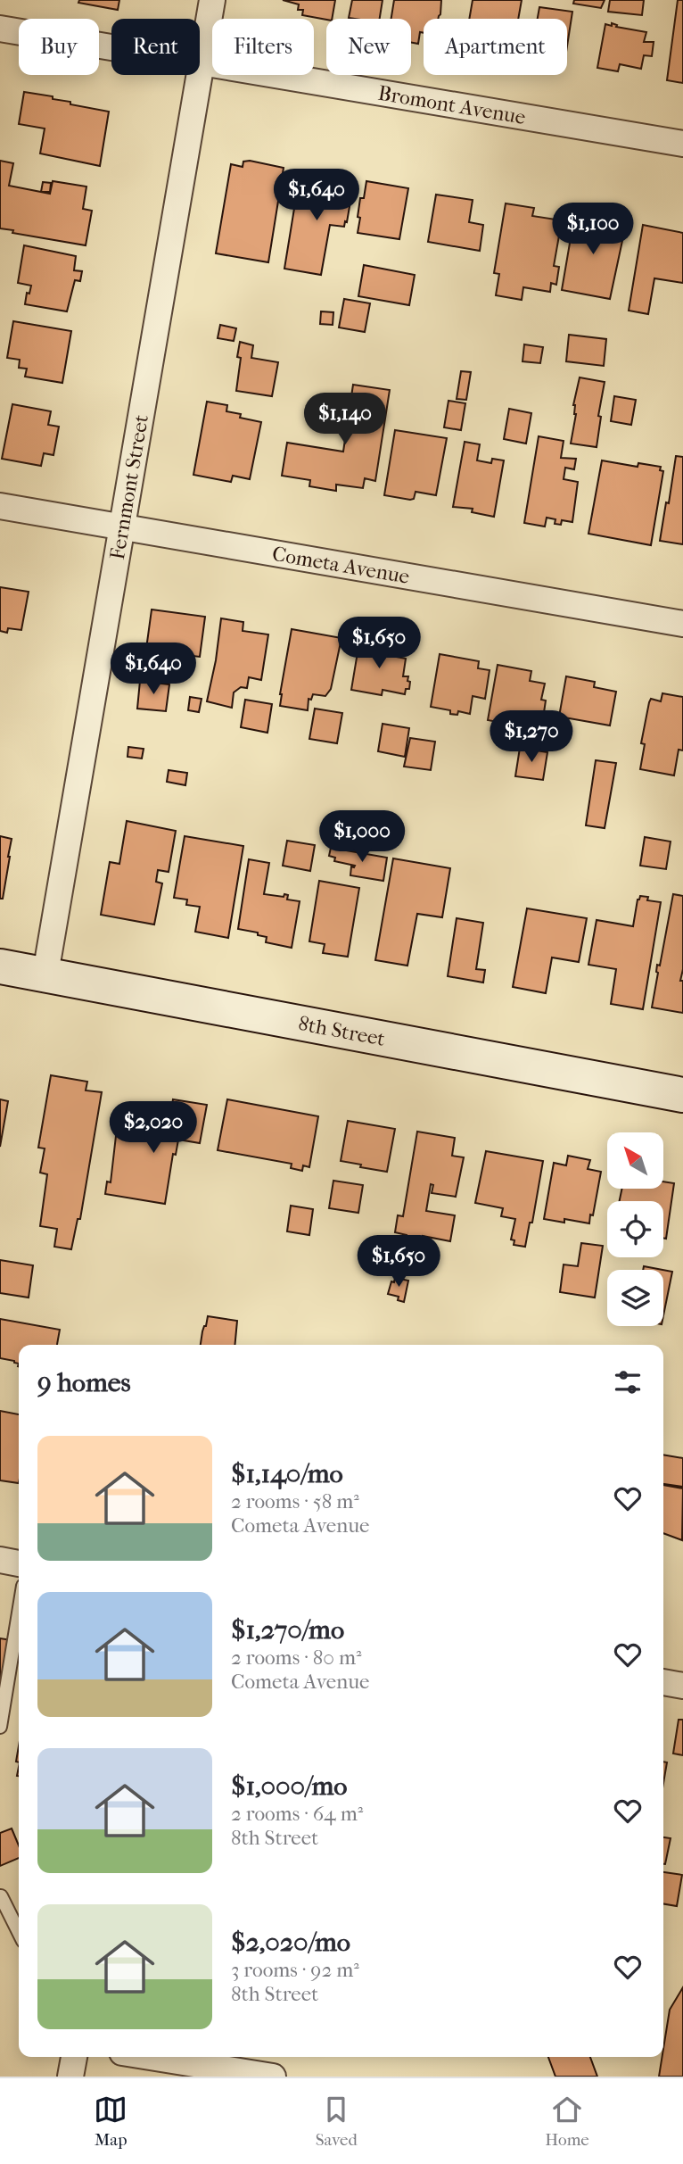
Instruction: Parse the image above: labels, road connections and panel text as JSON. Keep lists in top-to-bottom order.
{
  "streets": {
    "street": [
      "Bromont Avenue",
      "Fernmont Street",
      "Cometa Avenue",
      "8th Street"
    ]
  },
  "crossings": [
    ["Bromont Avenue", "Fernmont Street"],
    ["Fernmont Street", "Cometa Avenue"],
    ["Fernmont Street", "8th Street"]
  ],
  "north": "top left",
  "page": {
    "chip": [
      "Buy",
      "Rent",
      "Filters",
      "New",
      "Apartment"
    ],
    "price": [
      "$1,640",
      "$1,100",
      "$1,140",
      "$1,650",
      "$1,640",
      "$1,270",
      "$1,000",
      "$2,020",
      "$1,650"
    ],
    "heading": "9 homes",
    "list": [
      {
        "name": "$1,140/mo",
        "note": "2 rooms · 58 m² · Cometa Avenue"
      },
      {
        "name": "$1,270/mo",
        "note": "2 rooms · 80 m² · Cometa Avenue"
      },
      {
        "name": "$1,000/mo",
        "note": "2 rooms · 64 m² · 8th Street"
      },
      {
        "name": "$2,020/mo",
        "note": "3 rooms · 92 m² · 8th Street"
      }
    ],
    "tabs": ["Map", "Saved", "Home"]
  }
}
